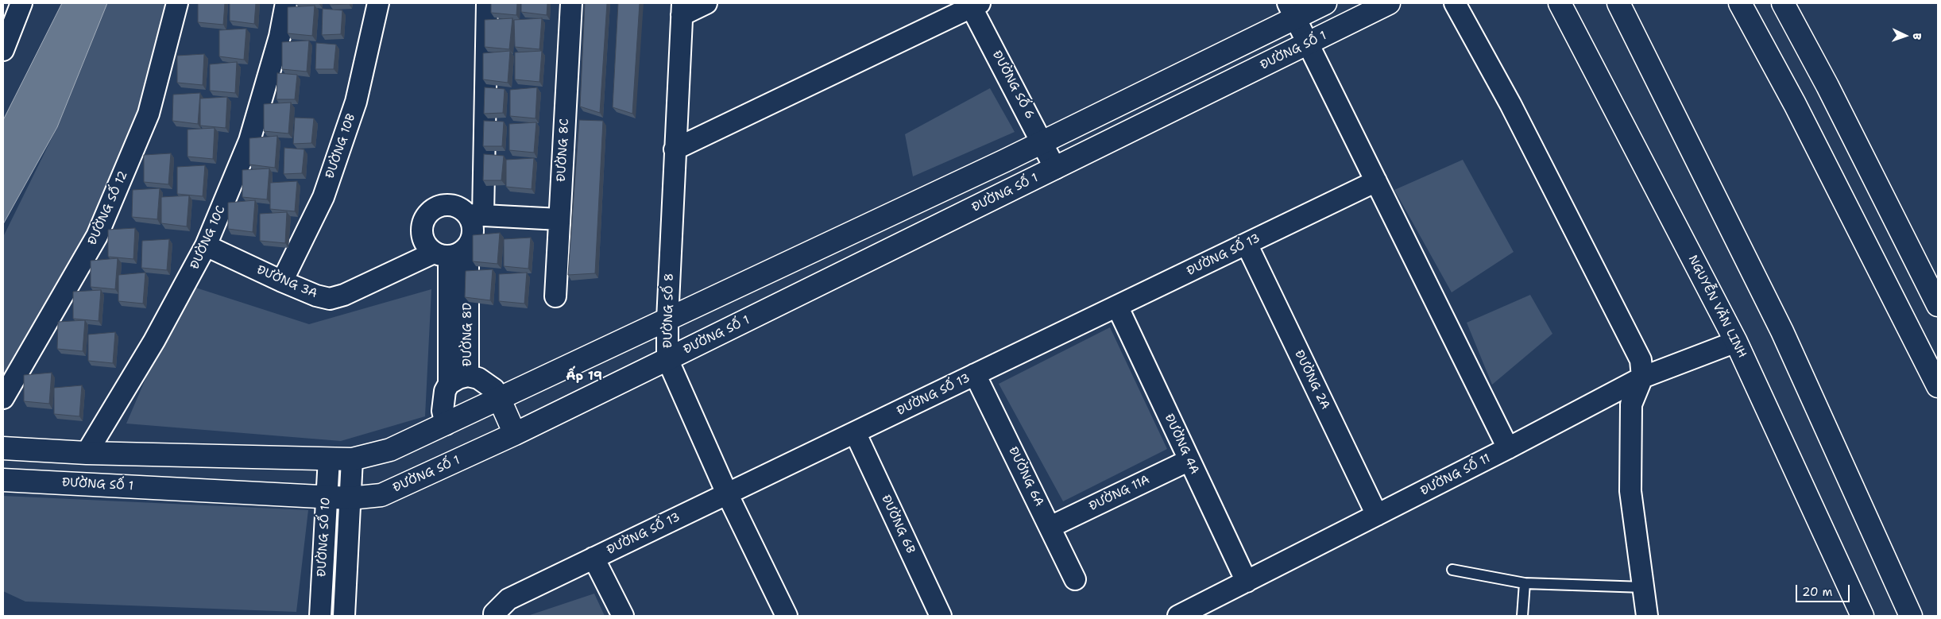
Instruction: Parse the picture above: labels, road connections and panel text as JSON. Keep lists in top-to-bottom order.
{
  "streets": {
    "main road": ["ĐƯỜNG SỐ 1", "NGUYỄN VĂN LINH"],
    "street": [
      "ĐƯỜNG SỐ 6",
      "ĐƯỜNG 10B",
      "ĐƯỜNG 8C",
      "ĐƯỜNG SỐ 12",
      "ĐƯỜNG 10C",
      "ĐƯỜNG SỐ 13",
      "ĐƯỜNG 3A",
      "ĐƯỜNG SỐ 8",
      "ĐƯỜNG 8D",
      "ĐƯỜNG 2A",
      "ĐƯỜNG 4A",
      "ĐƯỜNG SỐ 11",
      "ĐƯỜNG 6A",
      "ĐƯỜNG 11A",
      "ĐƯỜNG 6B",
      "ĐƯỜNG SỐ 10"
    ]
  },
  "crossings": [
    ["ĐƯỜNG SỐ 1", "ĐƯỜNG SỐ 6"],
    ["ĐƯỜNG SỐ 1", "ĐƯỜNG SỐ 8"],
    ["ĐƯỜNG SỐ 1", "ĐƯỜNG SỐ 10"],
    ["ĐƯỜNG 10B", "ĐƯỜNG 3A"],
    ["ĐƯỜNG 10C", "ĐƯỜNG 3A"],
    ["ĐƯỜNG SỐ 13", "ĐƯỜNG SỐ 8"],
    ["ĐƯỜNG SỐ 13", "ĐƯỜNG 2A"],
    ["ĐƯỜNG SỐ 13", "ĐƯỜNG 4A"],
    ["ĐƯỜNG SỐ 13", "ĐƯỜNG 6A"],
    ["ĐƯỜNG SỐ 13", "ĐƯỜNG 6B"],
    ["ĐƯỜNG 3A", "ĐƯỜNG 8D"],
    ["NGUYỄN VĂN LINH", "ĐƯỜNG SỐ 11"],
    ["ĐƯỜNG 2A", "ĐƯỜNG SỐ 11"],
    ["ĐƯỜNG 4A", "ĐƯỜNG SỐ 11"],
    ["ĐƯỜNG 4A", "ĐƯỜNG 11A"],
    ["ĐƯỜNG 6A", "ĐƯỜNG 11A"]
  ],
  "districts": ["Ấp 19"],
  "scale_bar": "20 m",
  "north": "right"
}
